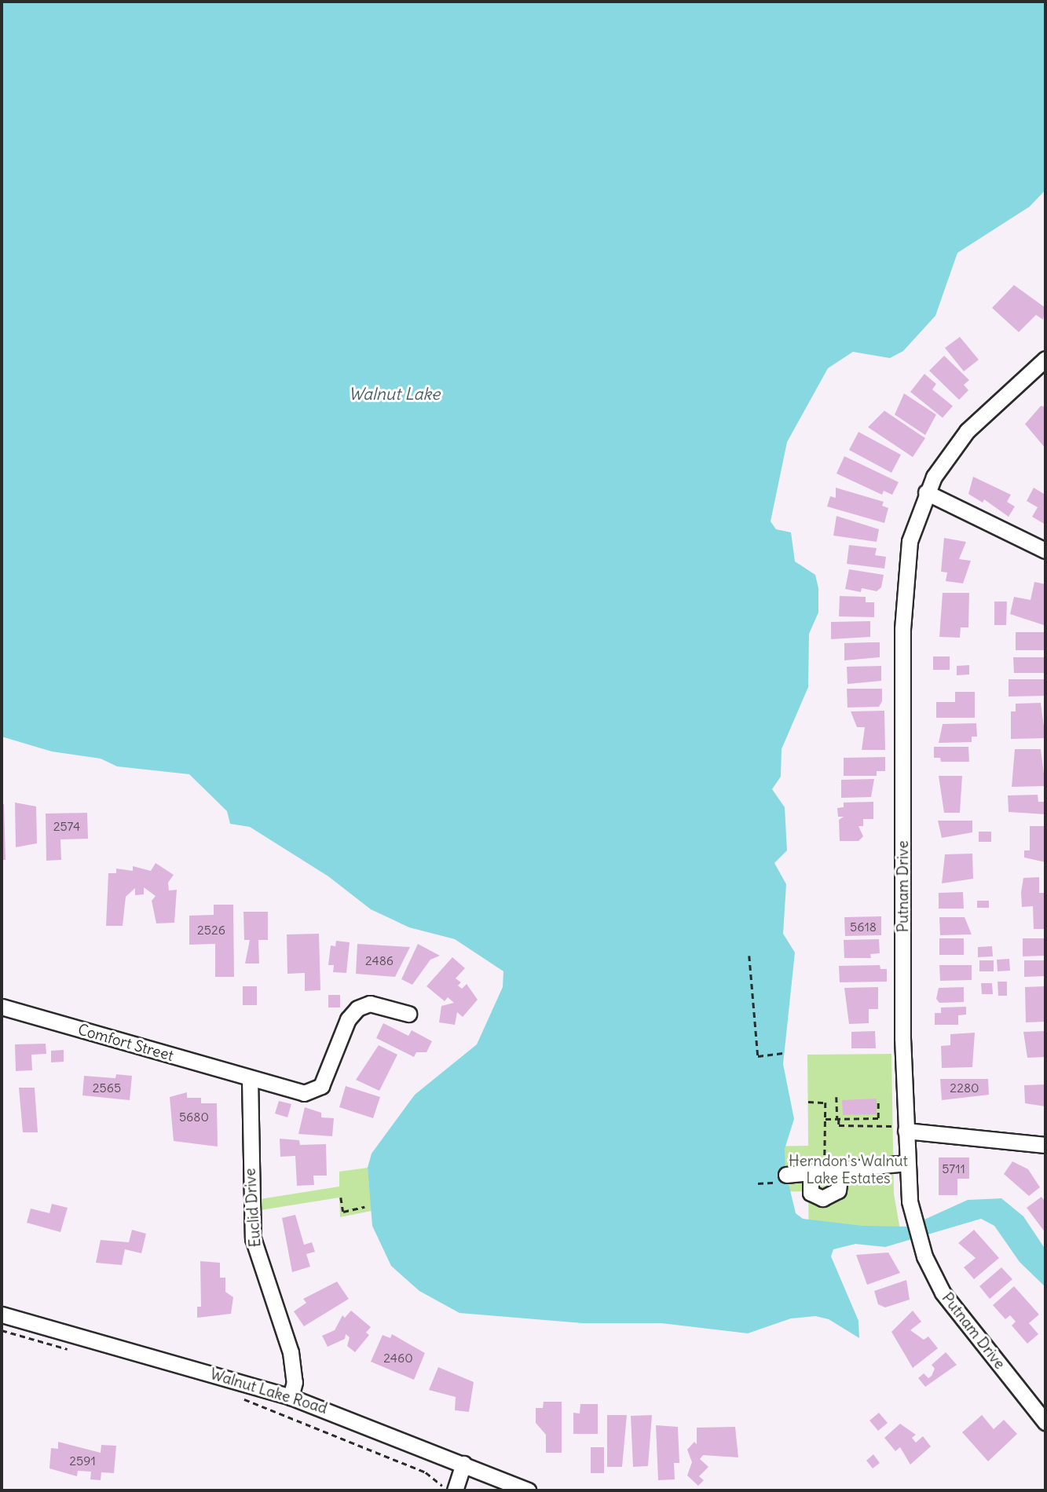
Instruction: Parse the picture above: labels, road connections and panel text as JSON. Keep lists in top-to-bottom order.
{
  "streets": {
    "street": [
      "Putnam Drive",
      "Comfort Street",
      "Euclid Drive",
      "Walnut Lake Road"
    ]
  },
  "crossings": [
    ["Comfort Street", "Euclid Drive"],
    ["Euclid Drive", "Walnut Lake Road"]
  ],
  "water": ["Walnut Lake"],
  "parks": ["Herndon's Walnut Lake Estates"],
  "house_numbers": [
    "2574",
    "5618",
    "2526",
    "2486",
    "2565",
    "2280",
    "5680",
    "5711",
    "2460",
    "2591"
  ]
}
